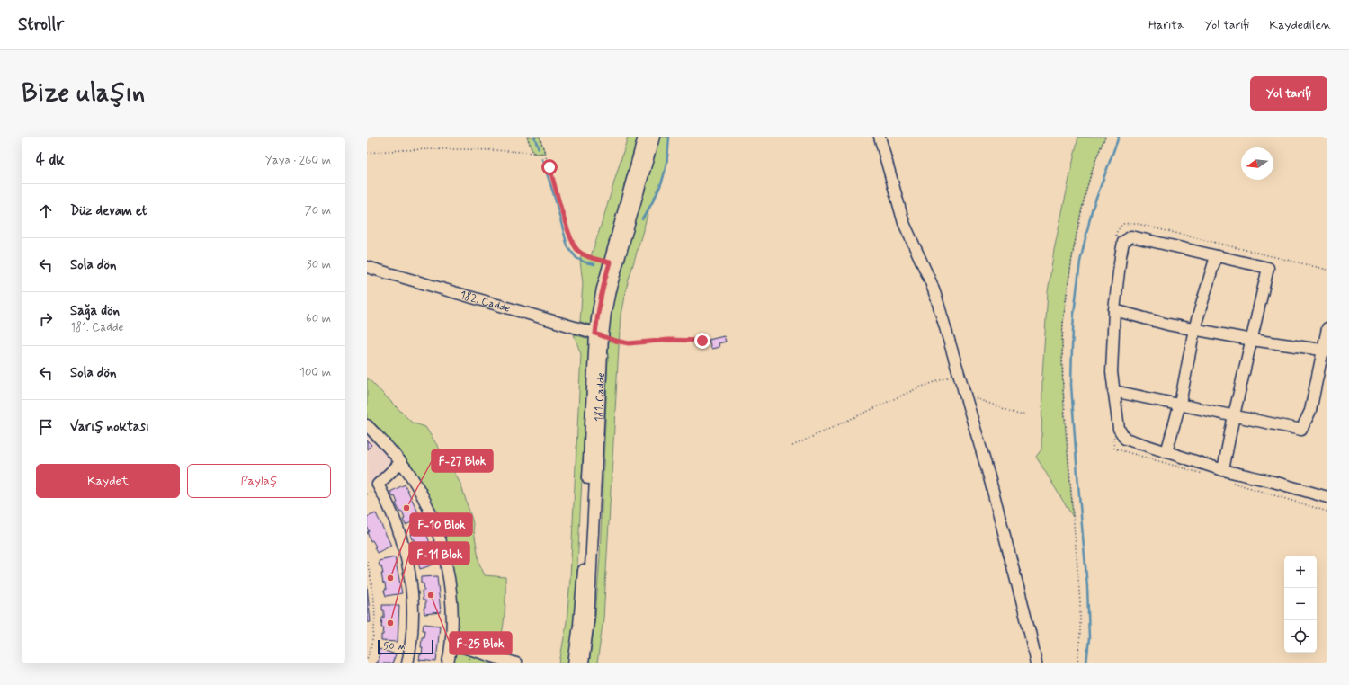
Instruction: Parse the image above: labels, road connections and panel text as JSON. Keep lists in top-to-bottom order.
{
  "streets": {
    "street": ["182. Cadde", "181. Cadde"]
  },
  "crossings": [
    ["182. Cadde", "181. Cadde"]
  ],
  "places": [
    "F-27 Blok",
    "F-10 Blok",
    "F-25 Blok",
    "F-11 Blok"
  ],
  "scale_bar": "50 m",
  "north": "left",
  "page": {
    "header": "Strollr",
    "nav": ["Harita", "Yol tarifi", "Kaydedilen"],
    "buttons": [
      "Yol tarifi",
      ["Kaydet", "Paylaş"]
    ],
    "title": "Bize ulaşın",
    "heading": ["4 dk", "Yaya · 260 m"],
    "list": [
      ["Düz devam et", "70 m"],
      ["Sola dön", "30 m"],
      ["Sağa dön", "181. Cadde", "60 m"],
      ["Sola dön", "100 m"],
      "Varış noktası"
    ],
    "map_buttons": ["+", "−"],
    "scale": "50 m"
  }
}
